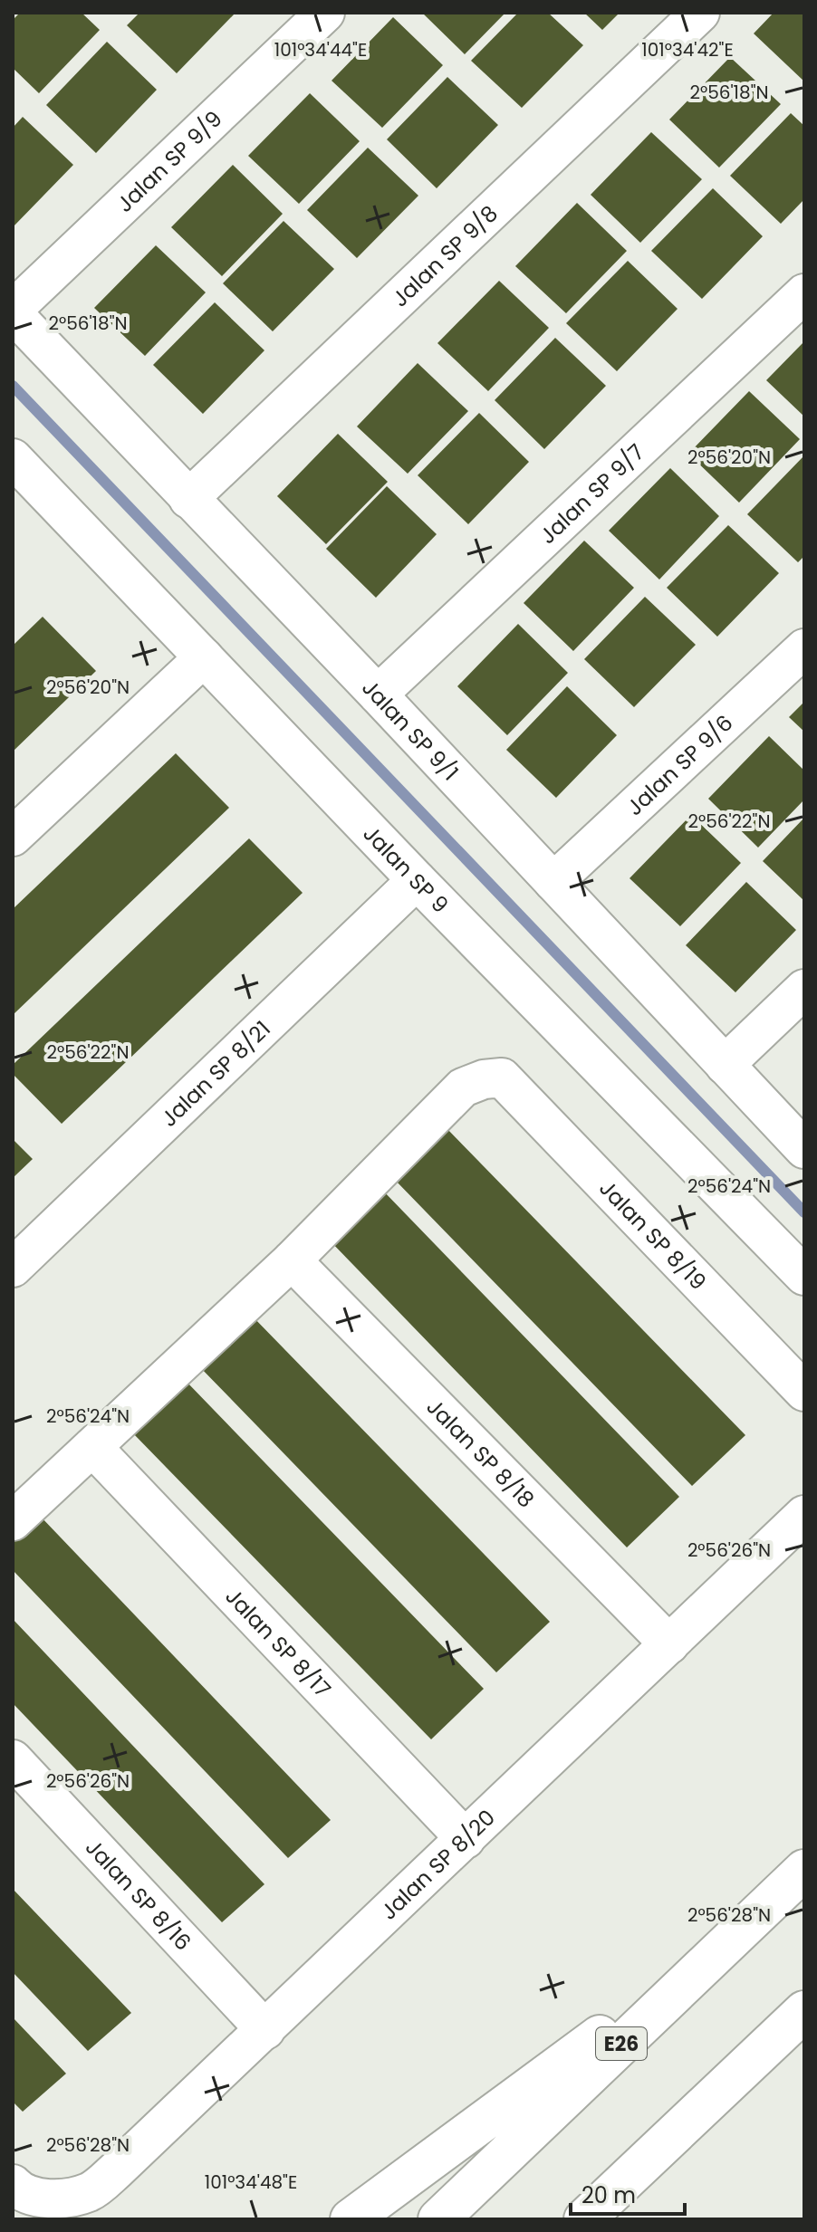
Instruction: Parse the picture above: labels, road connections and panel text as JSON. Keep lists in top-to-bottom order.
{
  "streets": {
    "highway": ["E26"],
    "street": [
      "Jalan SP 9/9",
      "Jalan SP 9/8",
      "Jalan SP 9/7",
      "Jalan SP 9/1",
      "Jalan SP 9/6",
      "Jalan SP 9",
      "Jalan SP 8/21",
      "Jalan SP 8/19",
      "Jalan SP 8/18",
      "Jalan SP 8/17",
      "Jalan SP 8/20",
      "Jalan SP 8/16"
    ]
  },
  "crossings": [
    ["Jalan SP 9/9", "Jalan SP 9/1"],
    ["Jalan SP 9/8", "Jalan SP 9/1"],
    ["Jalan SP 9/7", "Jalan SP 9/1"],
    ["Jalan SP 9/1", "Jalan SP 9/6"],
    ["Jalan SP 9", "Jalan SP 8/21"],
    ["Jalan SP 8/19", "Jalan SP 8/18"],
    ["Jalan SP 8/18", "Jalan SP 8/20"],
    ["Jalan SP 8/17", "Jalan SP 8/20"],
    ["Jalan SP 8/20", "Jalan SP 8/16"]
  ],
  "scale_bar": "20 m",
  "coordinates": [
    "101°34'44\"E",
    "101°34'42\"E",
    "2°56'18\"N",
    "2°56'20\"N",
    "2°56'22\"N",
    "2°56'24\"N",
    "2°56'26\"N",
    "2°56'28\"N",
    "101°34'48\"E"
  ]
}
